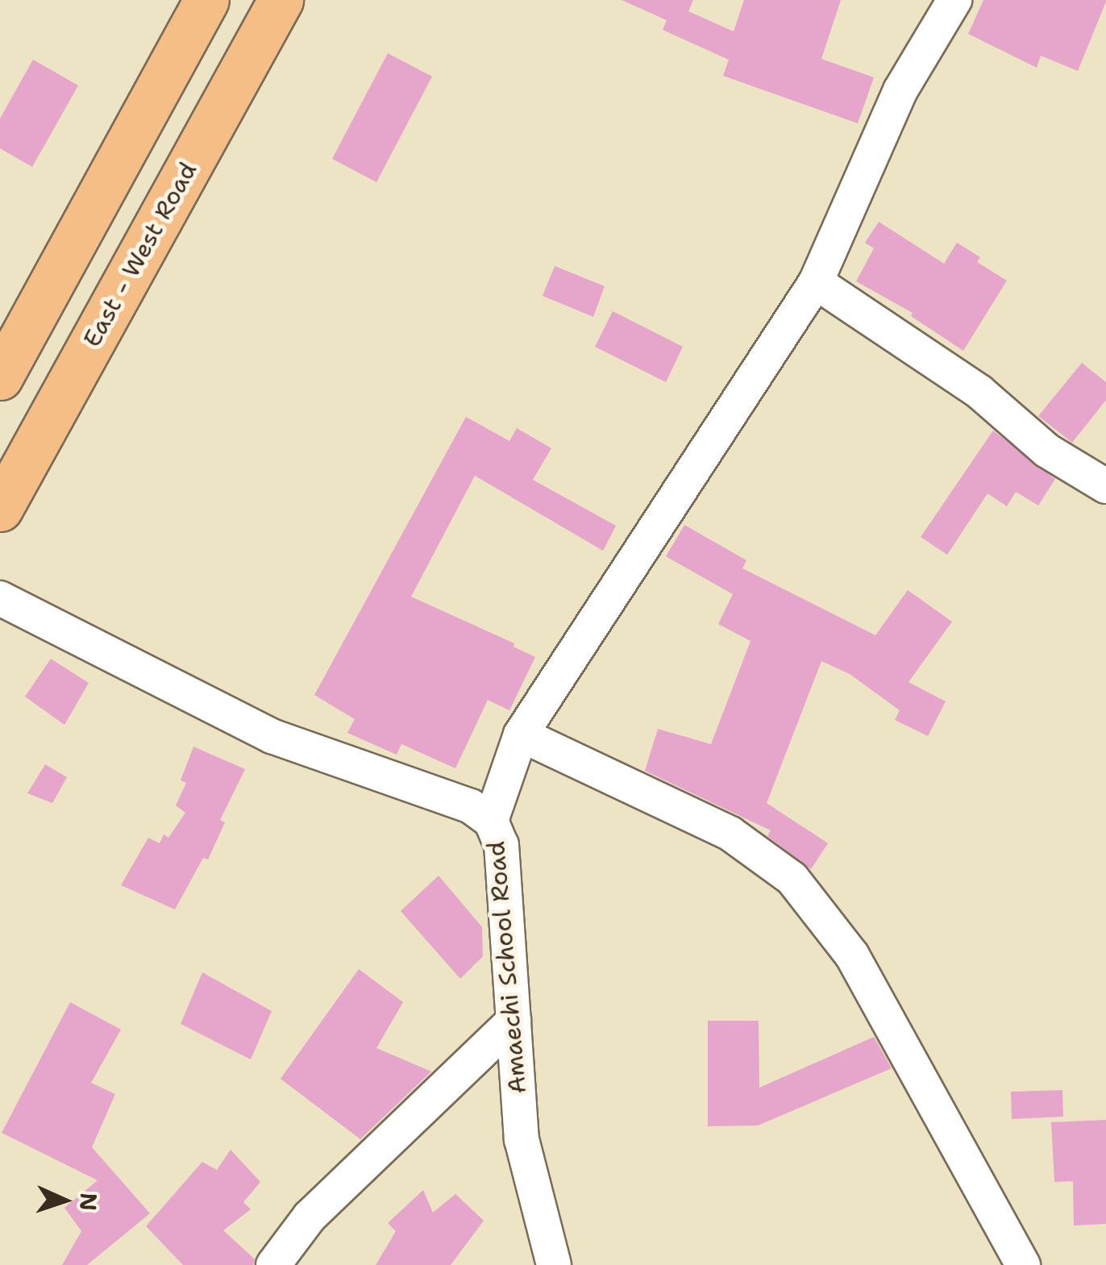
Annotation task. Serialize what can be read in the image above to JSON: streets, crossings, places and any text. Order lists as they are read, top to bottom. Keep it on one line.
{"streets":{"main road":["East - West Road"],"street":["Amaechi School Road"]},"north":"right"}
